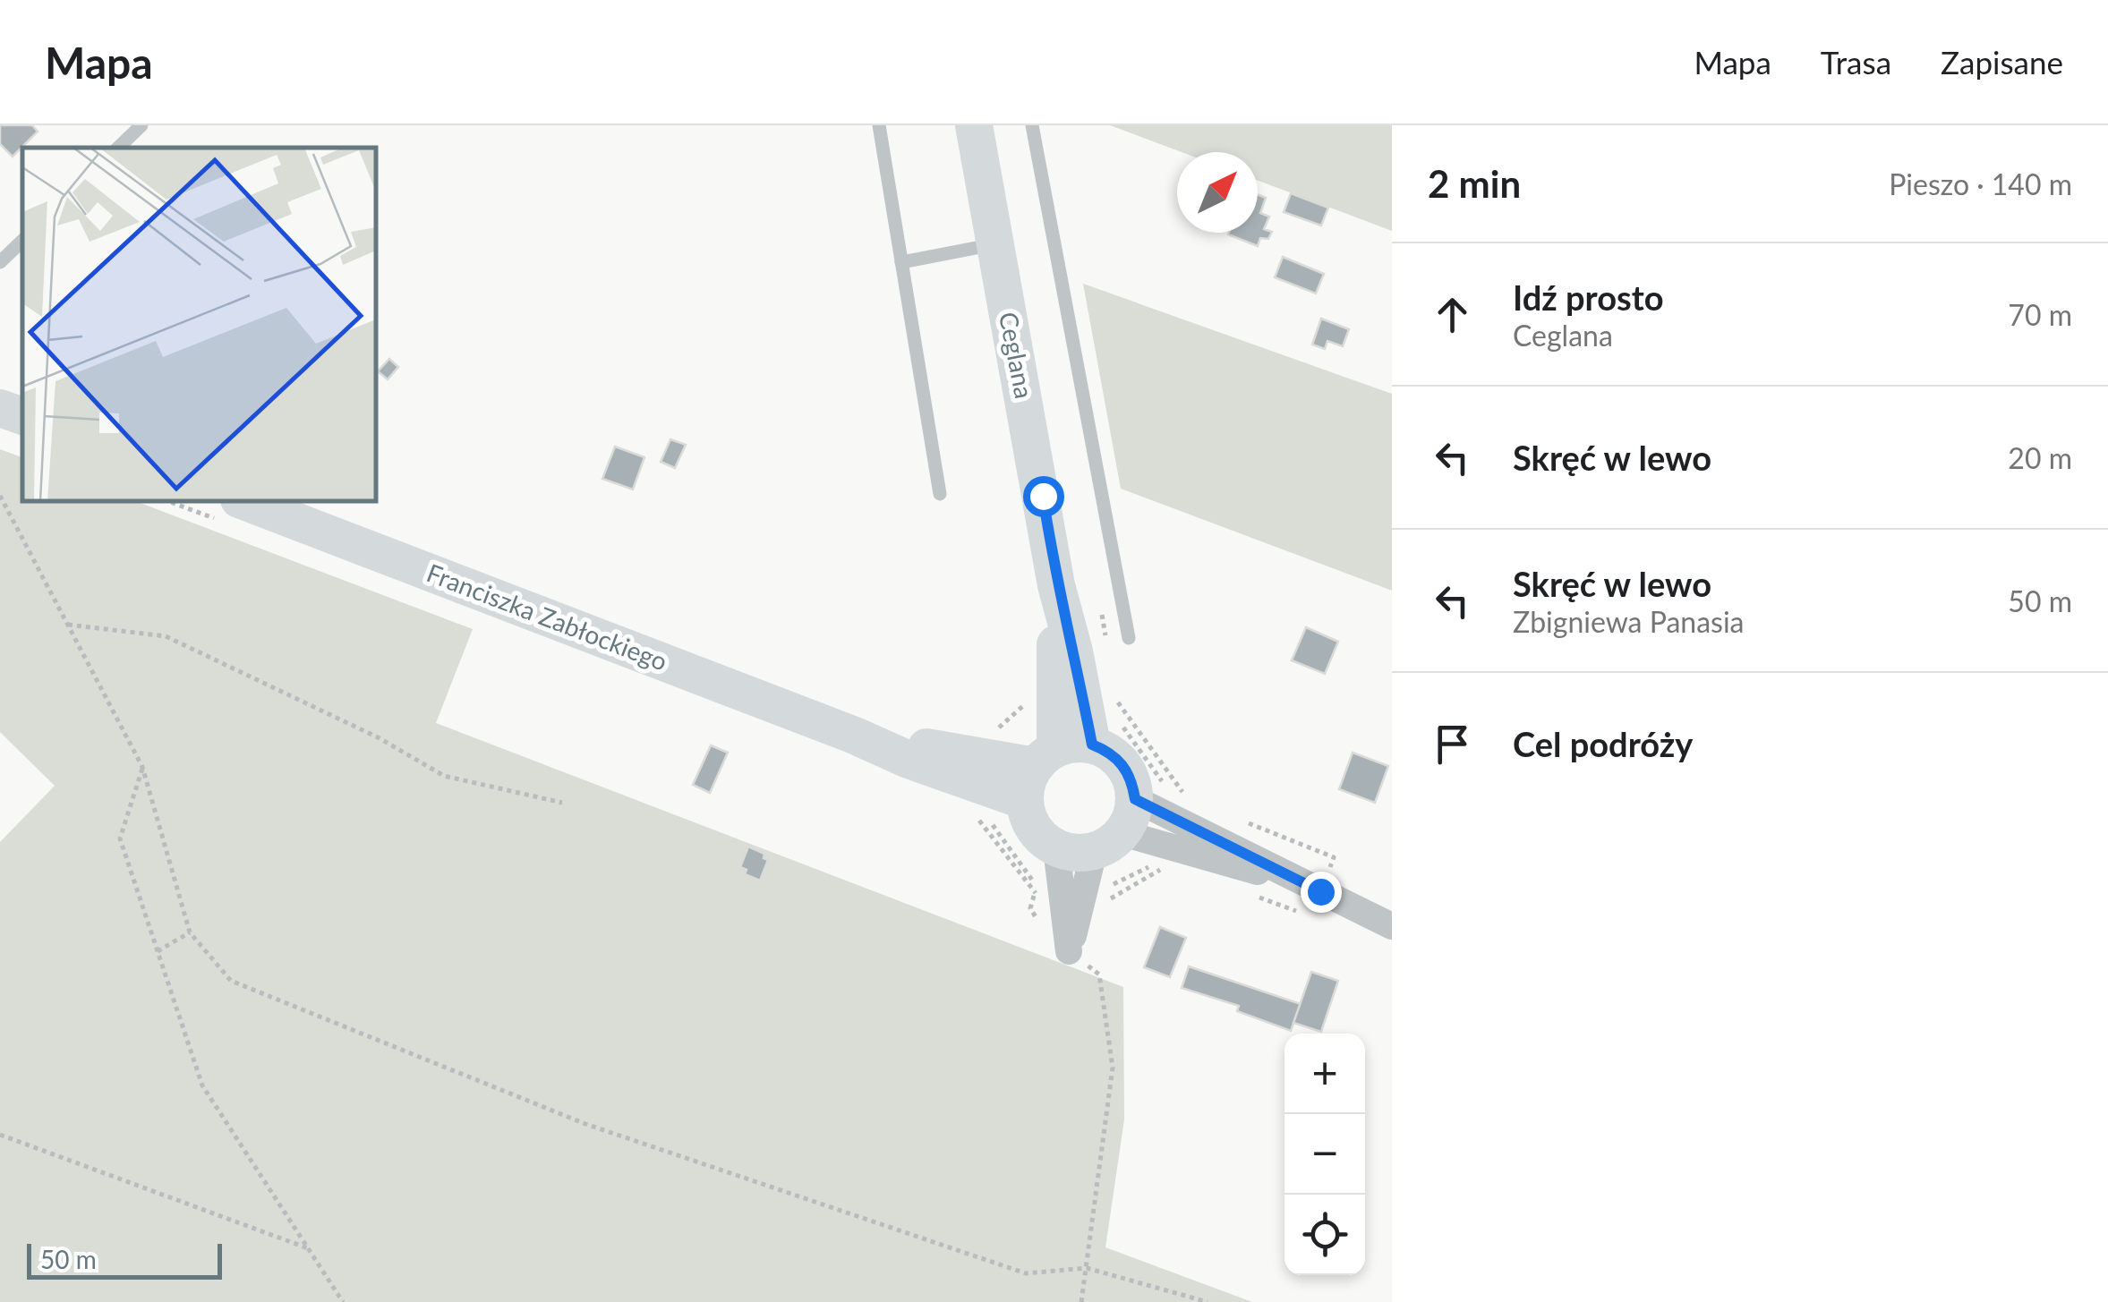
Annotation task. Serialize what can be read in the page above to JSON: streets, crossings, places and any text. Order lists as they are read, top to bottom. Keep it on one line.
{"streets":{"street":["Ceglana","Franciszka Zabłockiego"]},"crossings":[["Ceglana","Franciszka Zabłockiego"]],"scale_bar":"50 m","north":"top right","page":{"header":"Mapa","nav":["Mapa","Trasa","Zapisane"],"heading":["2 min","Pieszo · 140 m"],"list":[["Idź prosto","Ceglana","70 m"],["Skręć w lewo","20 m"],["Skręć w lewo","Zbigniewa Panasia","50 m"],"Cel podróży"],"map_buttons":["+","−"],"scale":"50 m"}}
